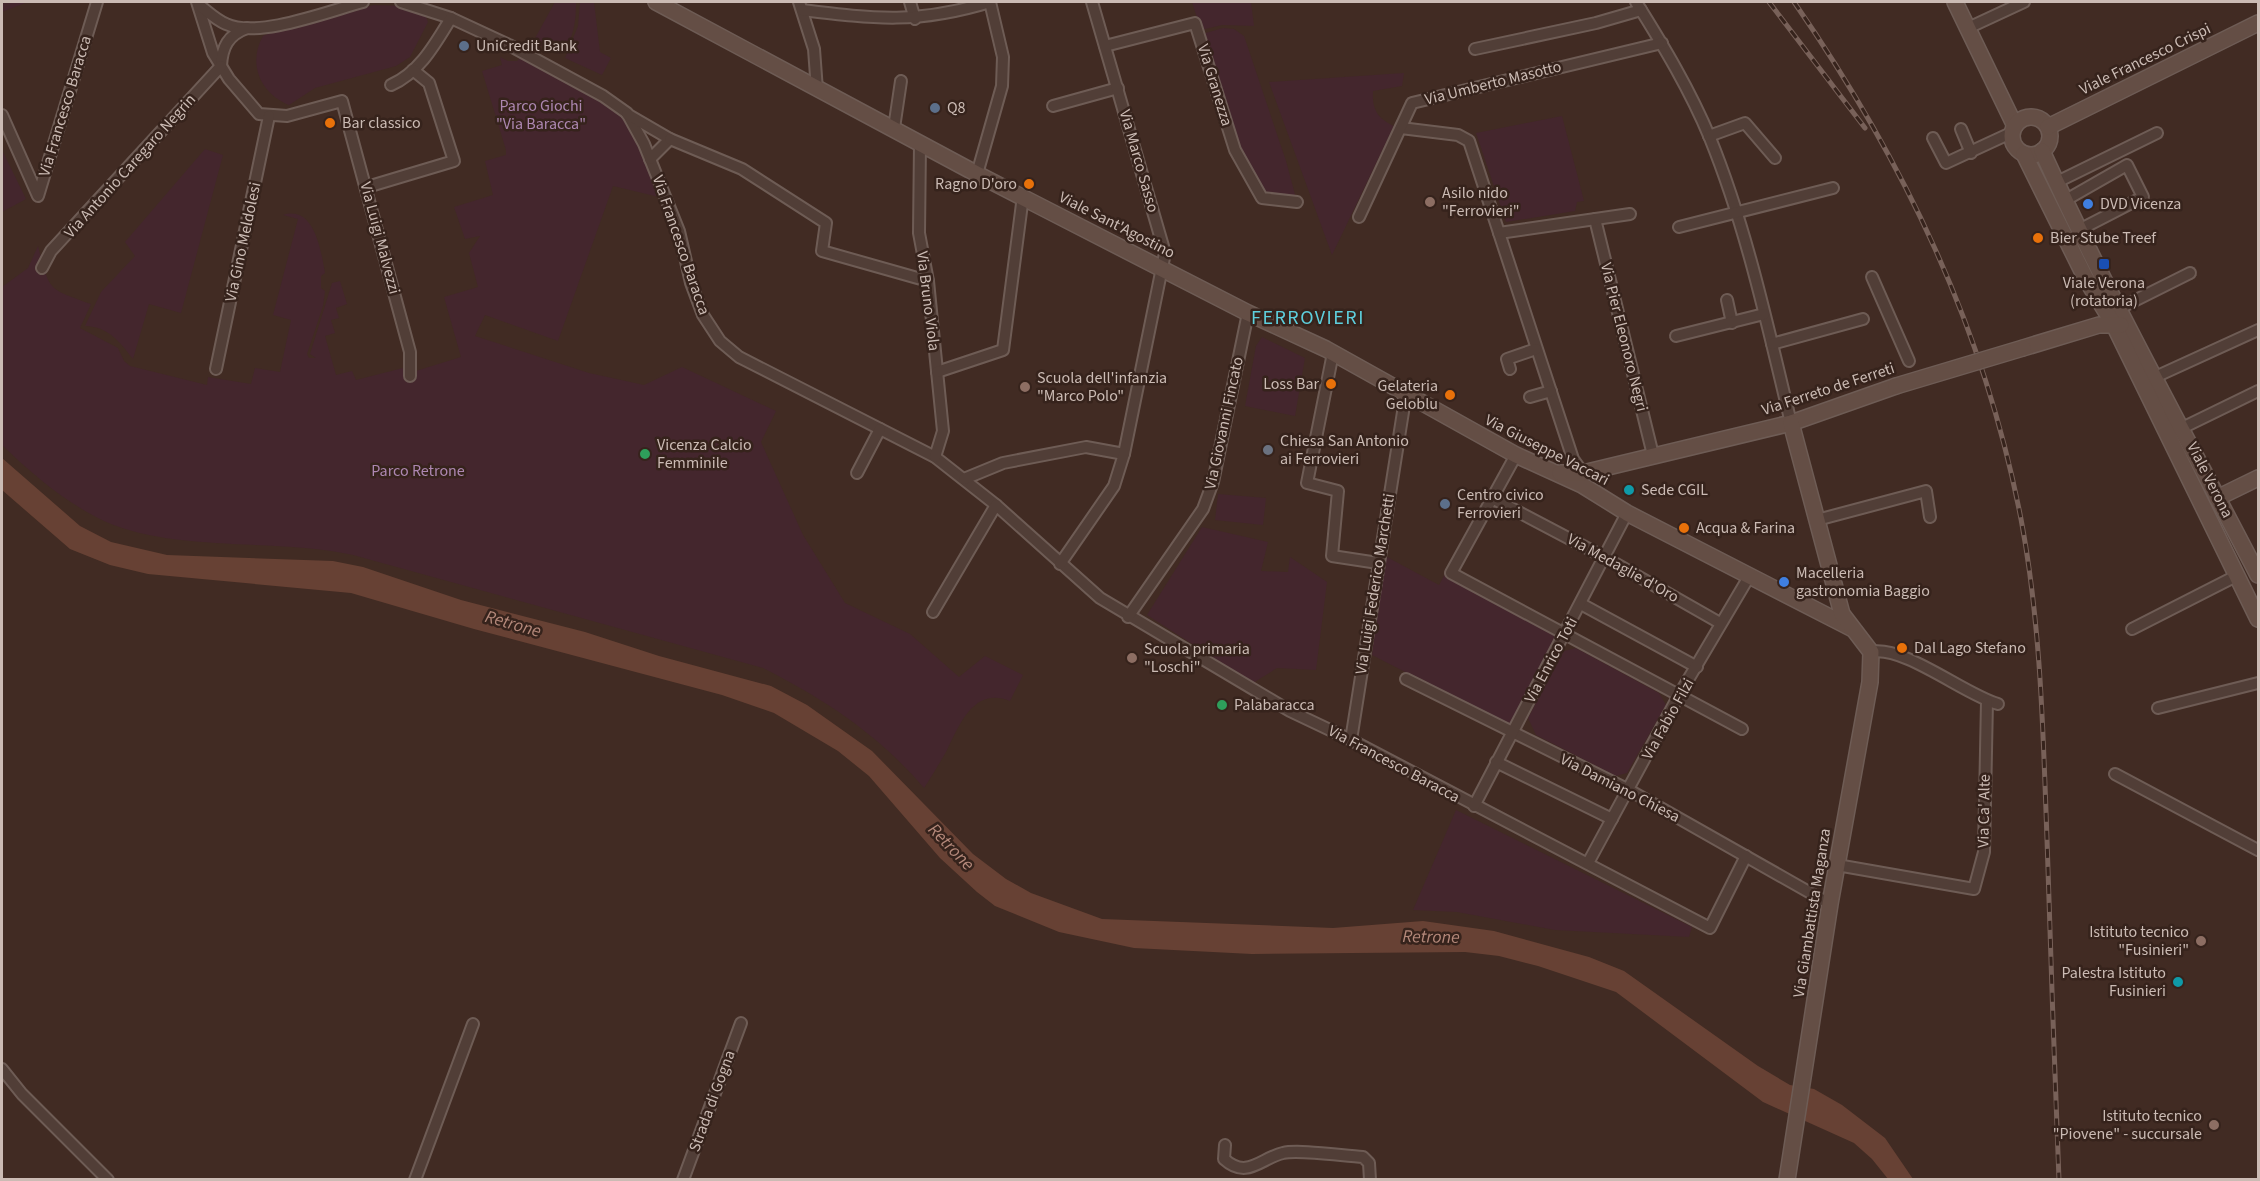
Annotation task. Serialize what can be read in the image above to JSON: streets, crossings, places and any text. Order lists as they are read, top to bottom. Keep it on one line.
{"streets":{"main road":["Viale Francesco Crispi","Viale Sant'Agostino","Via Ferreto de Ferreti","Via Giuseppe Vaccari","Viale Verona","Via Giambattista Maganza"],"street":["Via Umberto Masotto","Via Granezza","Via Francesco Baracca","Via Marco Sasso","Via Antonio Caregaro Negrin","Via Luigi Malvezzi","Via Gino Meldolesi","Via Bruno Viola","Via Pier Eleonoro Negri","Via Giovanni Fincato","Via Medaglie d'Oro","Via Luigi Federico Marchetti","Via Enrico Toti","Via Fabio Filzi","Via Damiano Chiesa","Via Ca' Alte","Strada di Gogna"]},"crossings":[["Via Granezza","Via Marco Sasso"],["Via Francesco Baracca","Via Marco Sasso"],["Via Francesco Baracca","Via Bruno Viola"],["Via Francesco Baracca","Via Giovanni Fincato"],["Via Francesco Baracca","Via Luigi Federico Marchetti"],["Via Francesco Baracca","Via Enrico Toti"],["Via Francesco Baracca","Via Fabio Filzi"],["Via Francesco Baracca","Via Damiano Chiesa"],["Via Marco Sasso","Viale Sant'Agostino"],["Viale Sant'Agostino","Via Bruno Viola"],["Viale Sant'Agostino","Via Giovanni Fincato"],["Viale Sant'Agostino","Via Giuseppe Vaccari"],["Via Luigi Malvezzi","Via Gino Meldolesi"],["Via Pier Eleonoro Negri","Via Ferreto de Ferreti"],["Via Ferreto de Ferreti","Via Giuseppe Vaccari"],["Via Ferreto de Ferreti","Viale Verona"],["Via Giuseppe Vaccari","Via Luigi Federico Marchetti"],["Via Giuseppe Vaccari","Via Enrico Toti"],["Via Giuseppe Vaccari","Via Fabio Filzi"],["Via Medaglie d'Oro","Via Enrico Toti"],["Via Medaglie d'Oro","Via Fabio Filzi"],["Via Enrico Toti","Via Damiano Chiesa"],["Via Fabio Filzi","Via Damiano Chiesa"],["Via Damiano Chiesa","Via Giambattista Maganza"],["Via Ca' Alte","Via Giambattista Maganza"]],"districts":["FERROVIERI"],"water":["Retrone"],"parks":["Parco Giochi \"Via Baracca\"","Parco Retrone"],"places":{"other":["UniCredit Bank","Q8","Bar classico","Ragno D'oro","Asilo nido \"Ferrovieri\"","DVD Vicenza","Bier Stube Treef","Loss Bar","Scuola dell'infanzia \"Marco Polo\"","Gelateria Geloblu","Chiesa San Antonio ai Ferrovieri","Vicenza Calcio Femminile","Sede CGIL","Centro civico Ferrovieri","Acqua & Farina","Macelleria gastronomia Baggio","Dal Lago Stefano","Scuola primaria \"Loschi\"","Palabaracca","Istituto tecnico \"Fusinieri\"","Palestra Istituto Fusinieri","Istituto tecnico \"Piovene\" - succursale"],"transit":["Viale Verona (rotatoria)"]}}
